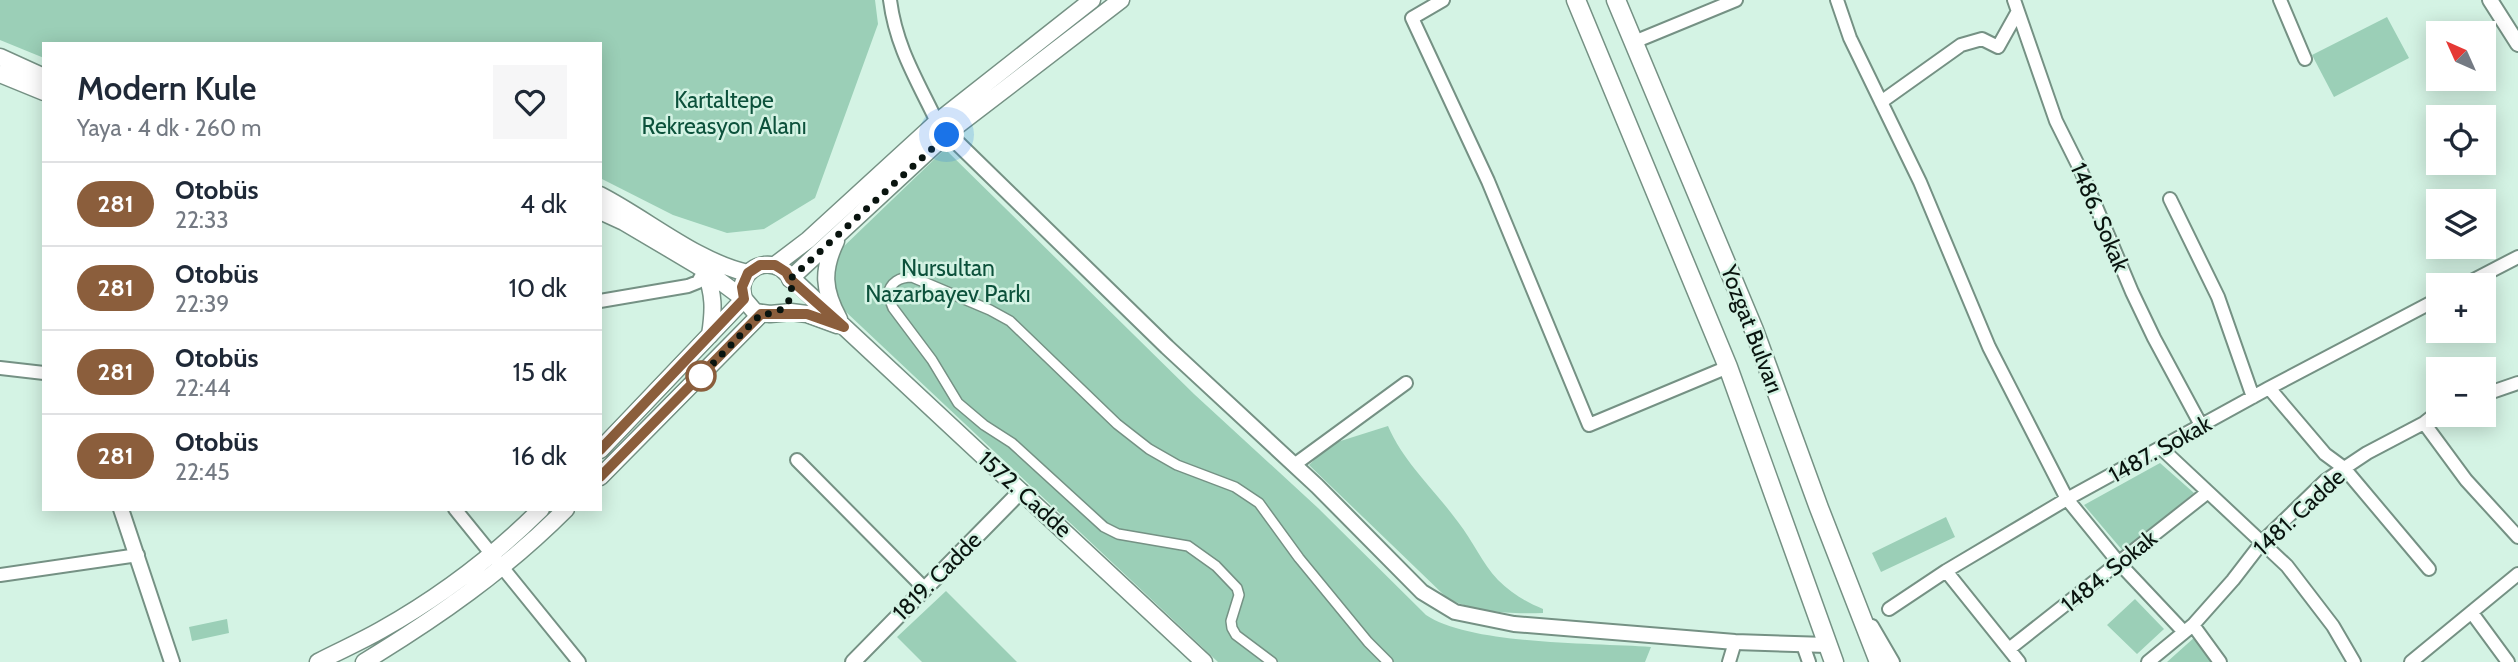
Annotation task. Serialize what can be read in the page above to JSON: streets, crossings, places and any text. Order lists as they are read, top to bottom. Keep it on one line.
{"streets":{"main road":["Yozgat Bulvarı","1572. Cadde"],"street":["1486. Sokak","1487. Sokak","1481. Cadde","1484. Sokak","1819. Cadde"]},"crossings":[["1486. Sokak","1487. Sokak"],["1572. Cadde","1819. Cadde"]],"parks":["Kartaltepe Rekreasyon Alanı","Nursultan Nazarbayev Parkı"],"lines":["bus line 281"],"north":"top left","page":{"map_buttons":["+","−"],"heading":["Modern Kule","Yaya · 4 dk · 260 m"],"list":[{"mark":"281","name":"Otobüs","note":"22:33","value":"4 dk"},{"mark":"281","name":"Otobüs","note":"22:39","value":"10 dk"},{"mark":"281","name":"Otobüs","note":"22:44","value":"15 dk"},{"mark":"281","name":"Otobüs","note":"22:45","value":"16 dk"}]}}
